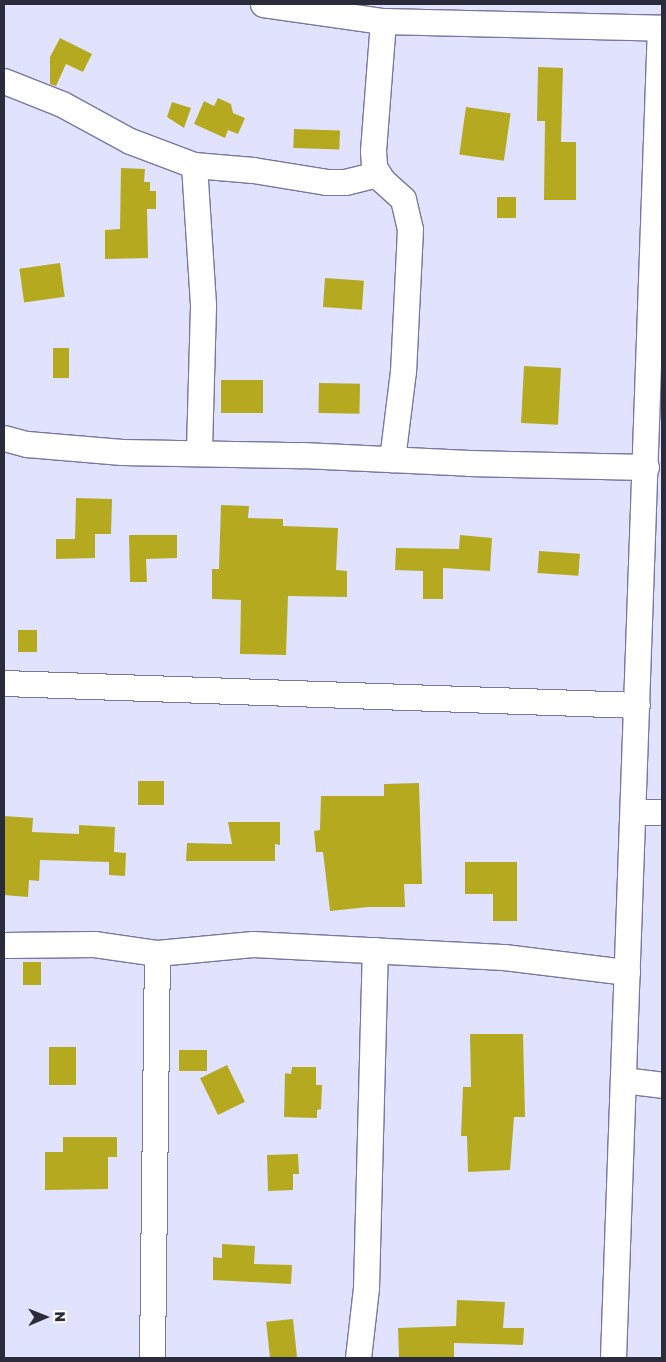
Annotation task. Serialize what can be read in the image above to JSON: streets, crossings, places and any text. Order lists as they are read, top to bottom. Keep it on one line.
{"north":"right"}
